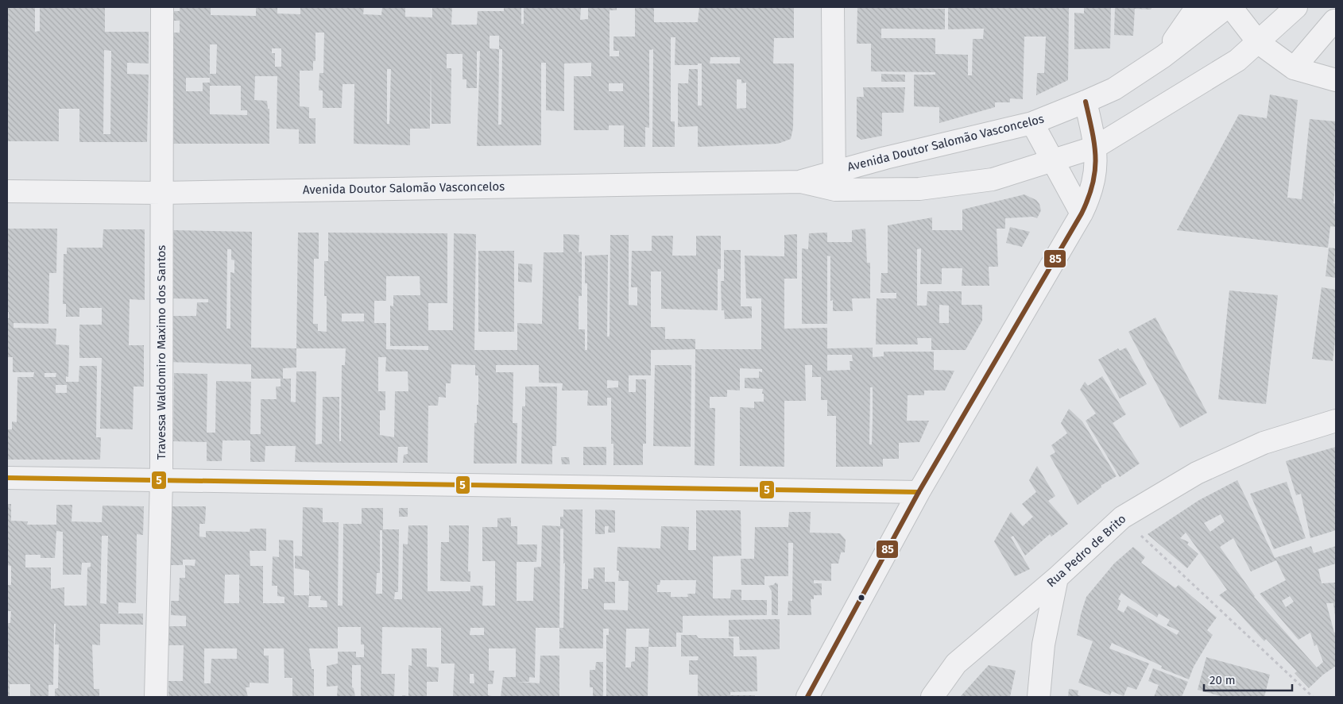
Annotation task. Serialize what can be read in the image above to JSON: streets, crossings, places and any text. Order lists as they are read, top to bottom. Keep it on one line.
{"streets":{"street":["Avenida Doutor Salomão Vasconcelos","Travessa Waldomiro Maximo dos Santos","Rua Pedro de Brito"]},"crossings":[["Avenida Doutor Salomão Vasconcelos","Travessa Waldomiro Maximo dos Santos"]],"lines":["transit line 85","transit line 5"],"scale_bar":"20 m"}
